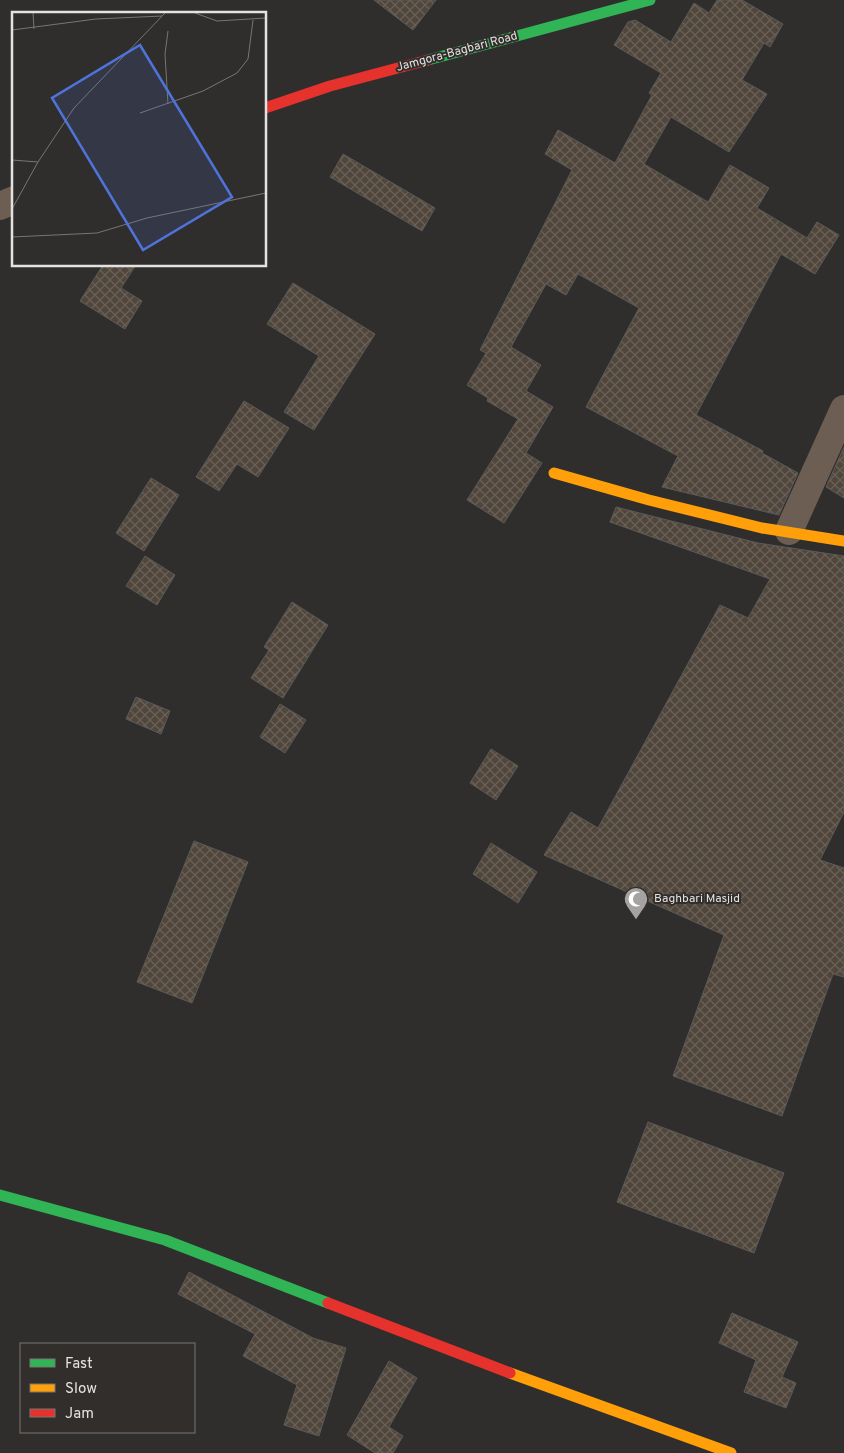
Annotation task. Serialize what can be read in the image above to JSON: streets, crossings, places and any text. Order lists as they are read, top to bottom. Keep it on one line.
{"streets":{"street":["Jamgora-Bagbari Road"]},"places":{"mosque":["Baghbari Masjid"]},"legend":["Fast","Slow","Jam"]}
